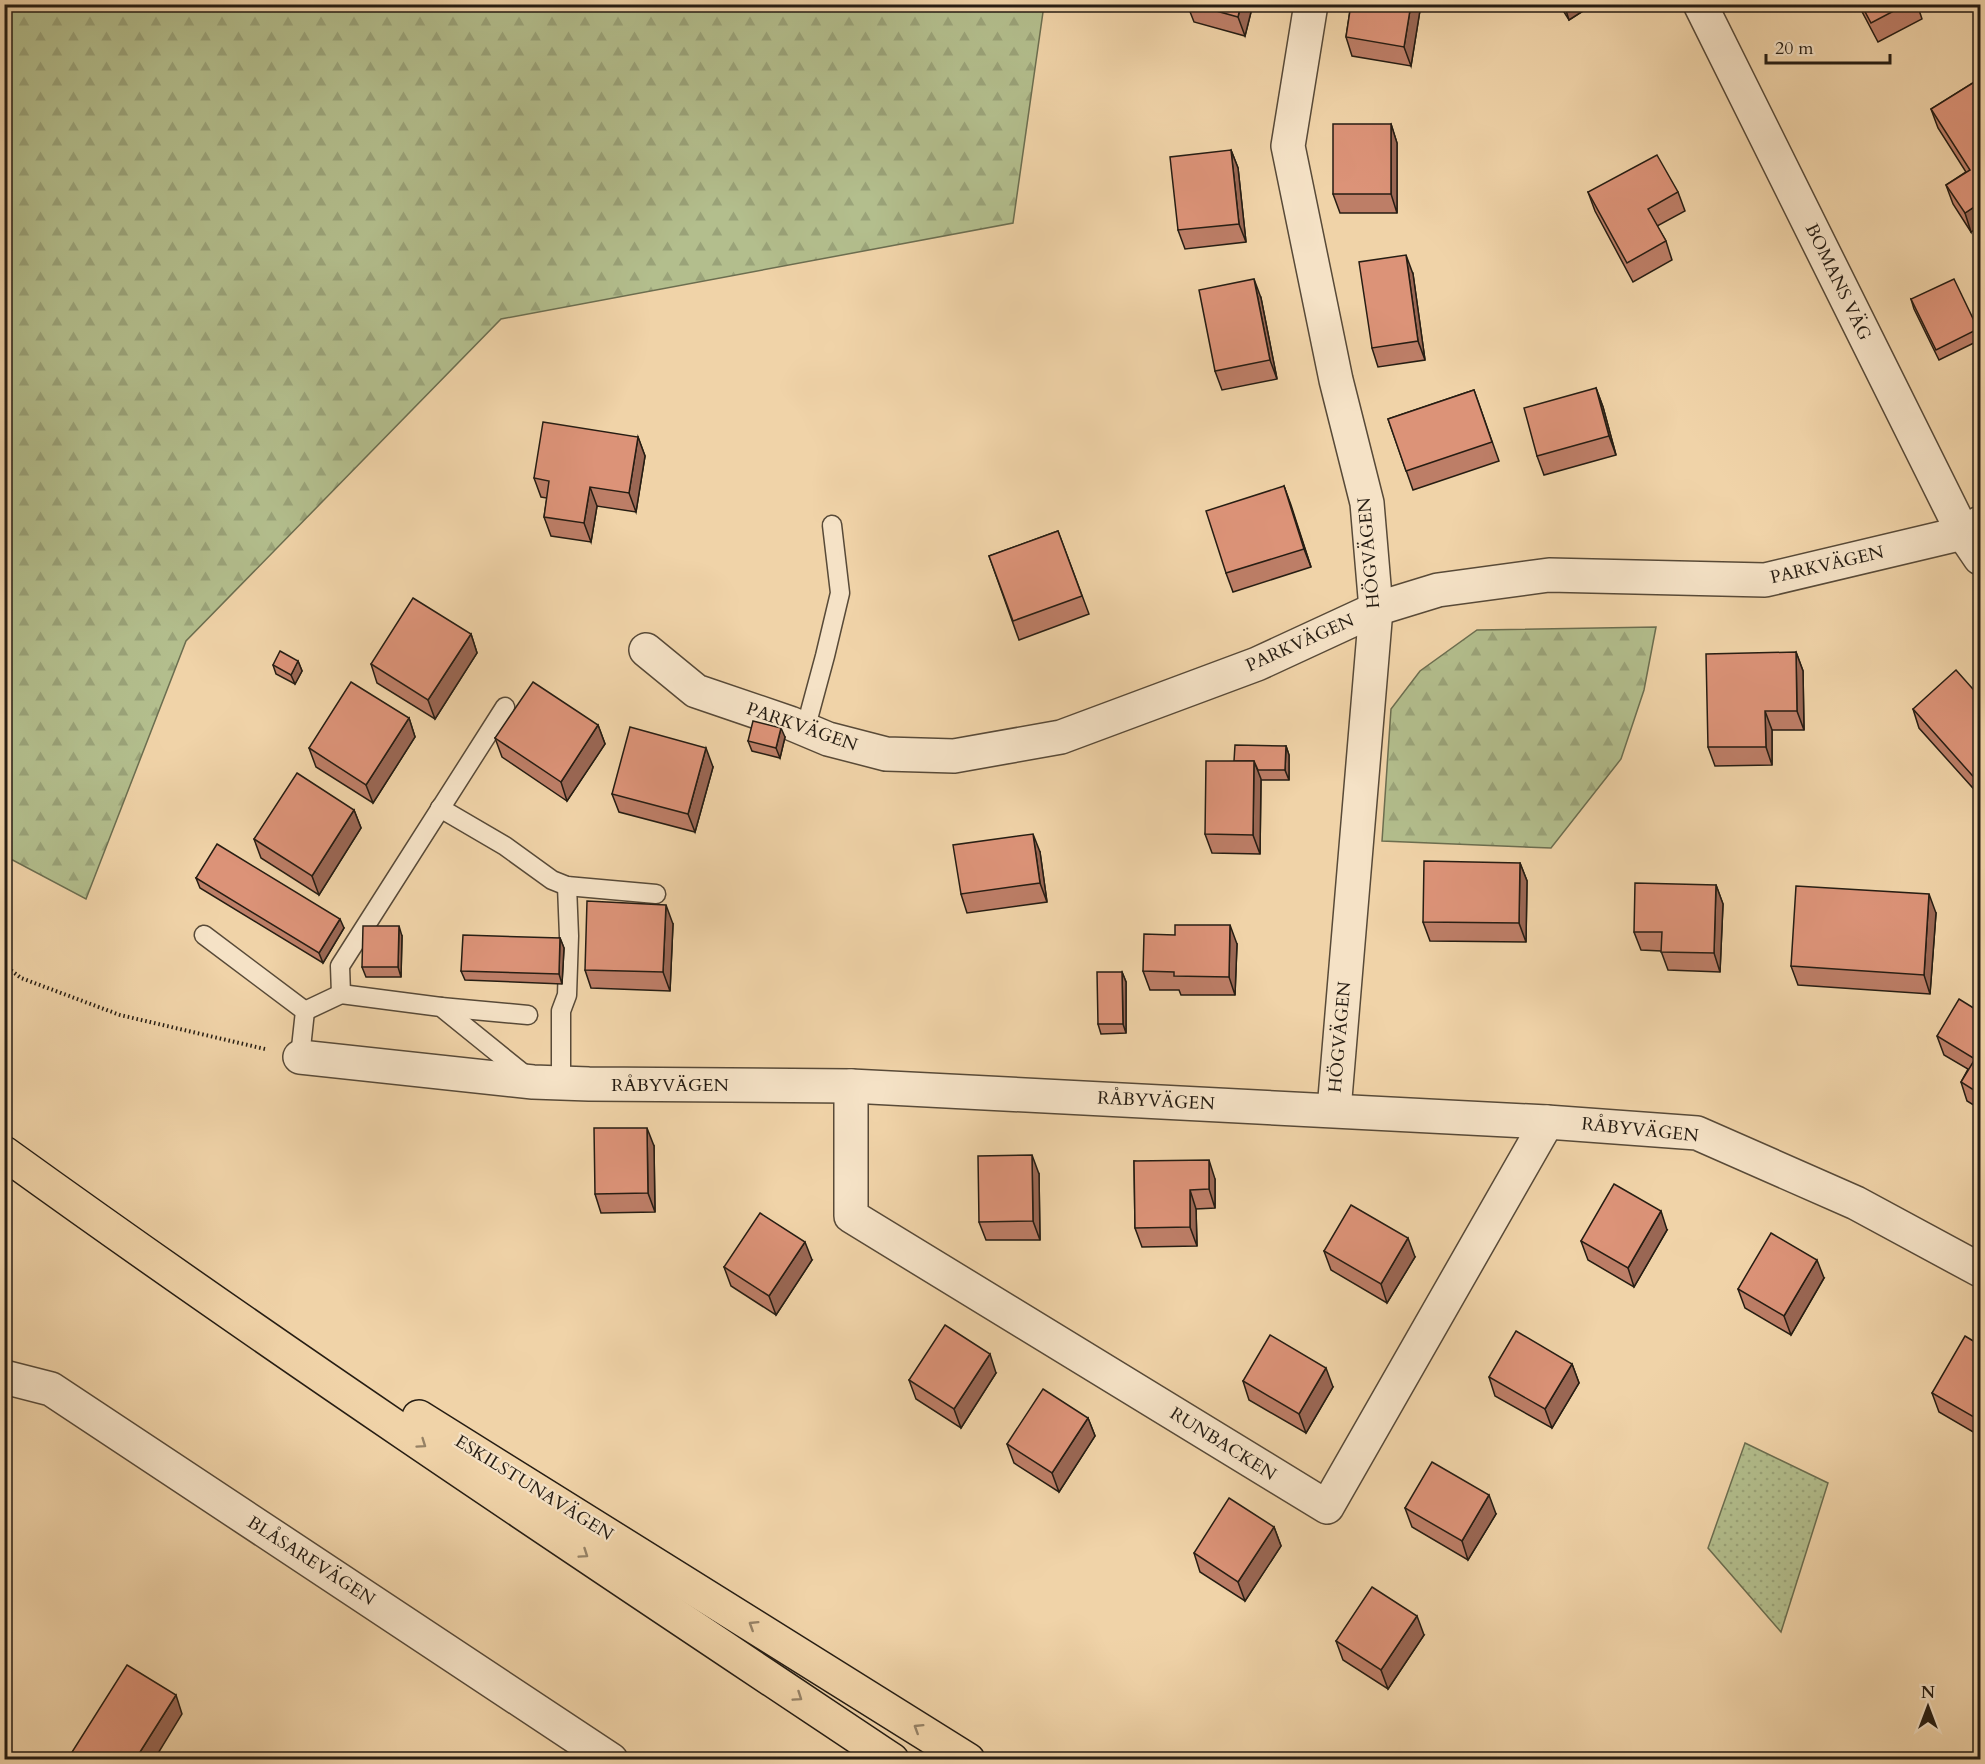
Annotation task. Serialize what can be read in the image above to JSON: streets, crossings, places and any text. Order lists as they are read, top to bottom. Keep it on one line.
{"streets":{"main road":["ESKILSTUNAVÄGEN"],"street":["BOMANS VÄG","HÖGVÄGEN","PARKVÄGEN","RÅBYVÄGEN","RUNBACKEN","BLÅSAREVÄGEN"]},"crossings":[["BOMANS VÄG","PARKVÄGEN"],["HÖGVÄGEN","PARKVÄGEN"],["HÖGVÄGEN","RÅBYVÄGEN"],["RÅBYVÄGEN","RUNBACKEN"]],"scale_bar":"20 m","north":"top"}
